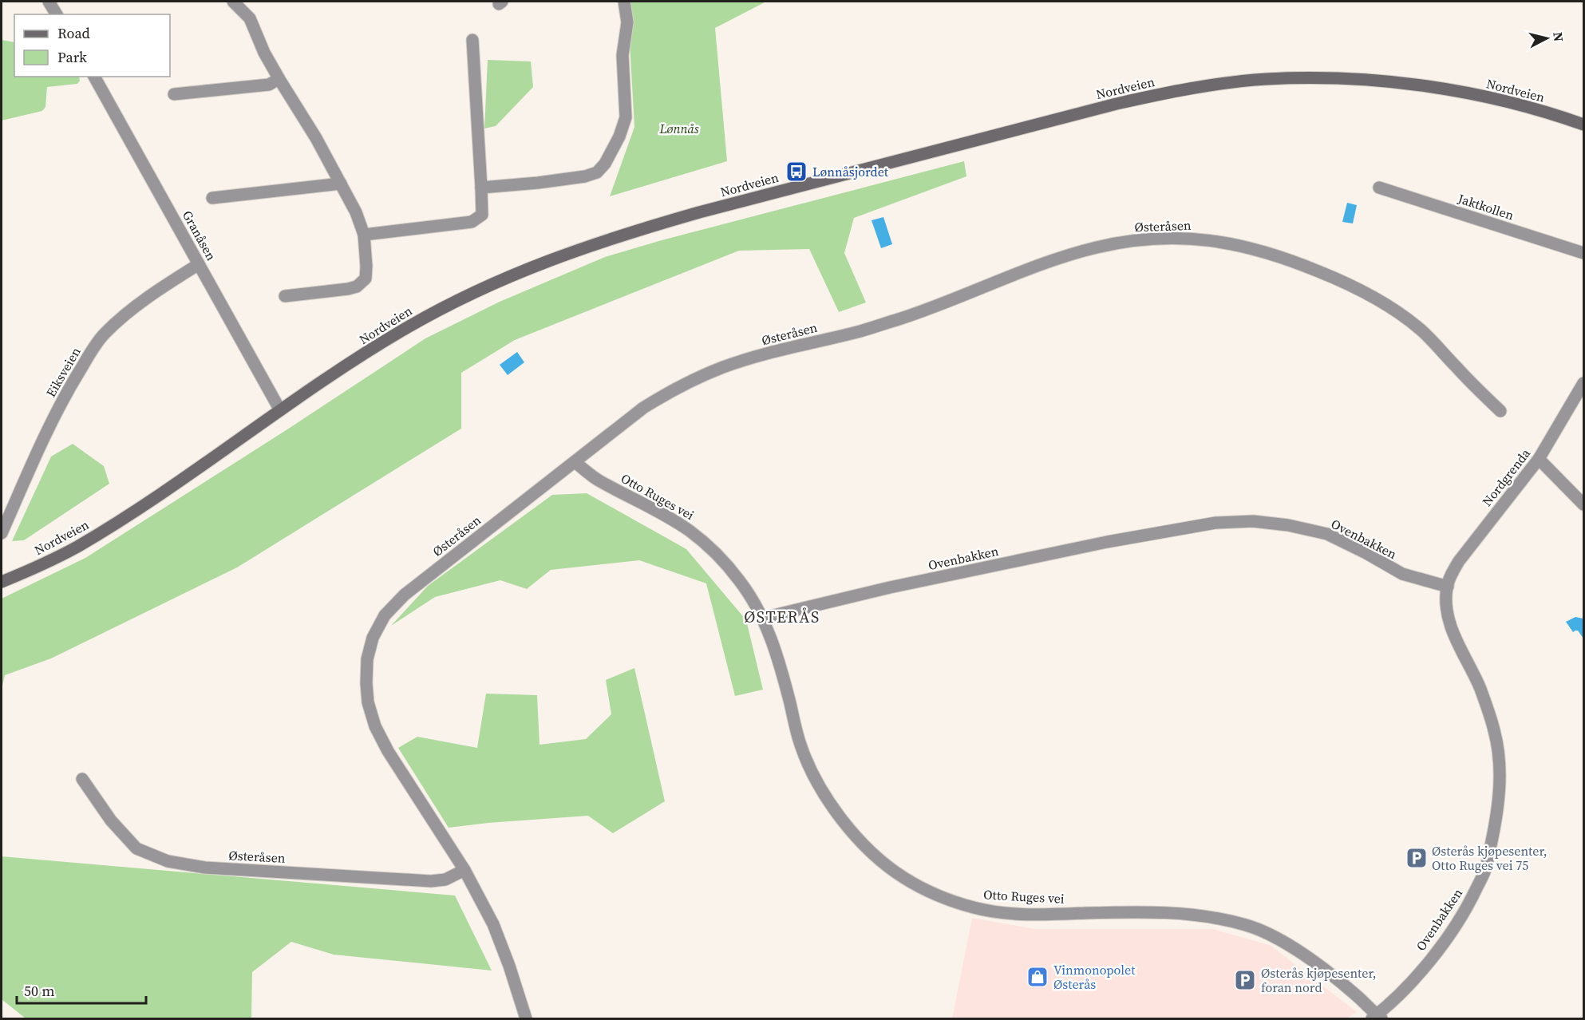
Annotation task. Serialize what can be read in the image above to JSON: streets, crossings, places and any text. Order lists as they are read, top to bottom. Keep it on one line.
{"streets":{"main road":["Nordveien"],"street":["Jaktkollen","Østeråsen","Granåsen","Eiksveien","Nordgrenda","Otto Ruges vei","Ovenbakken"]},"crossings":[["Nordveien","Granåsen"],["Østeråsen","Otto Ruges vei"],["Granåsen","Eiksveien"],["Nordgrenda","Ovenbakken"],["Otto Ruges vei","Ovenbakken"]],"districts":["ØSTERÅS"],"parks":["Lønnås"],"places":{"bus stop":["Lønnåsjordet"],"parking":["Østerås kjøpesenter, Otto Ruges vei 75","Østerås kjøpesenter, foran nord"],"shop":["Vinmonopolet Østerås"]},"legend":["Road","Park"],"scale_bar":"50 m","north":"right"}
